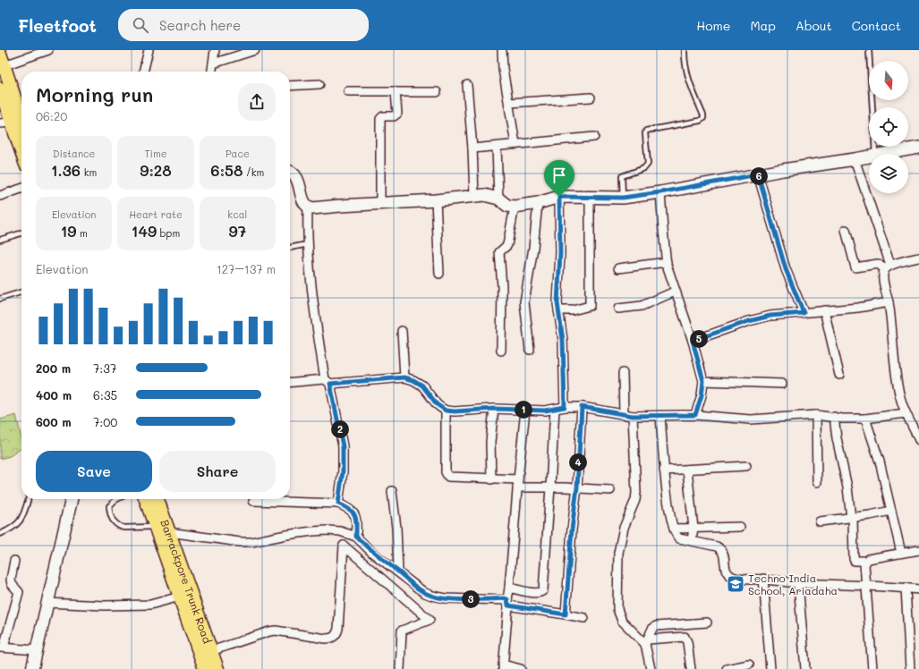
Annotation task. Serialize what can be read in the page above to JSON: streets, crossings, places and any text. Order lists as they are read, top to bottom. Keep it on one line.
{"streets":{"main road":["Barrackpore Trunk Road"]},"places":{"school or university":["Techno India School, Ariadaha"]},"north":"bottom","page":{"header":"Fleetfoot","search":"Search here","nav":["Home","Map","About","Contact"],"heading":["Morning run","06:20"],"stats":[["Distance","1.36 km"],["Time","9:28"],["Pace","6:58 /km"],["Elevation","19 m"],["Heart rate","149 bpm"],["kcal","97"]],"pins":["6","5","1","2","4","3"],"chart":["Elevation","127–137 m"],"list":[{"name":"200 m","note":"7:37"},{"name":"400 m","note":"6:35"},{"name":"600 m","note":"7:00"}],"buttons":["Save","Share"]}}
